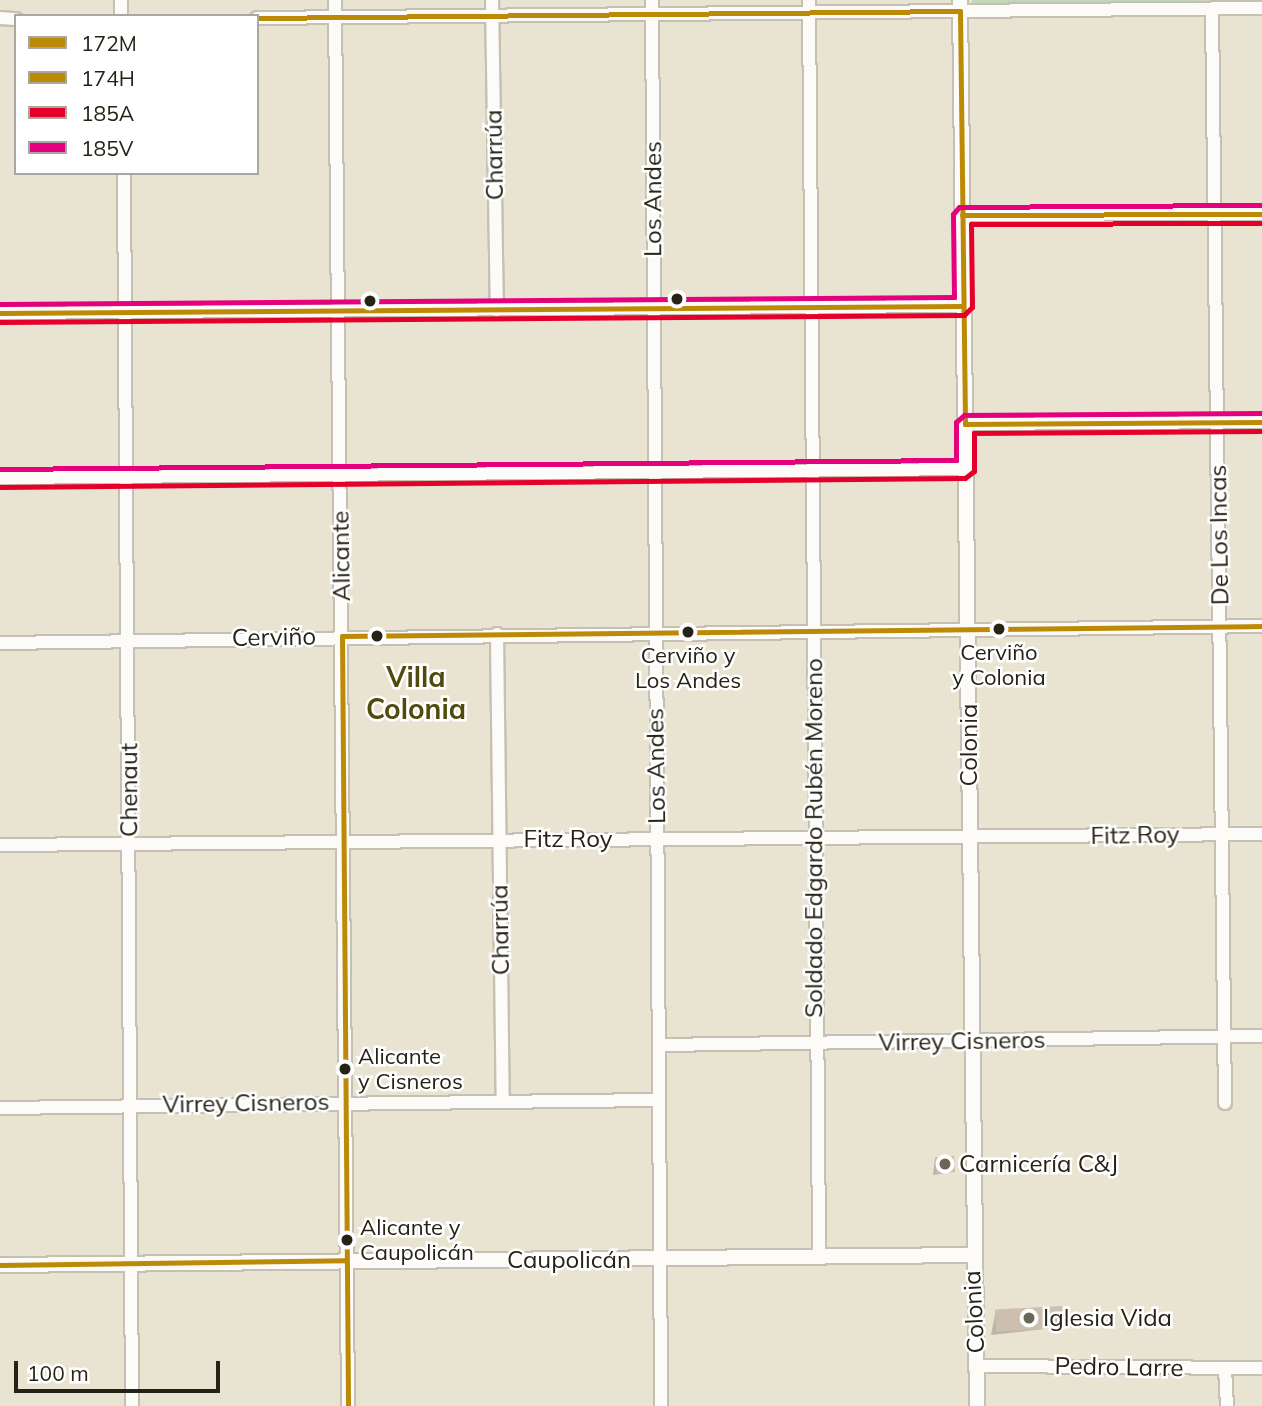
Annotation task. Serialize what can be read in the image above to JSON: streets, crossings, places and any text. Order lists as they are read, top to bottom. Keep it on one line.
{"streets":{"street":["Charrúa","Los Andes","De Los Incas","Alicante","Cerviño","Colonia","Chenaut","Fitz Roy","Soldado Edgardo Rubén Moreno","Virrey Cisneros","Caupolicán","Pedro Larre"]},"crossings":[["Charrúa","Cerviño"],["Charrúa","Fitz Roy"],["Charrúa","Virrey Cisneros"],["Los Andes","Cerviño"],["Los Andes","Fitz Roy"],["Los Andes","Virrey Cisneros"],["Los Andes","Caupolicán"],["De Los Incas","Cerviño"],["De Los Incas","Fitz Roy"],["De Los Incas","Virrey Cisneros"],["Alicante","Cerviño"],["Alicante","Fitz Roy"],["Alicante","Virrey Cisneros"],["Alicante","Caupolicán"],["Cerviño","Colonia"],["Cerviño","Chenaut"],["Cerviño","Soldado Edgardo Rubén Moreno"],["Colonia","Fitz Roy"],["Colonia","Virrey Cisneros"],["Colonia","Caupolicán"],["Colonia","Pedro Larre"],["Chenaut","Fitz Roy"],["Chenaut","Virrey Cisneros"],["Chenaut","Caupolicán"],["Fitz Roy","Soldado Edgardo Rubén Moreno"],["Soldado Edgardo Rubén Moreno","Virrey Cisneros"],["Soldado Edgardo Rubén Moreno","Caupolicán"]],"districts":["Villa Colonia"],"places":["Cerviño y Colonia","Cerviño y Los Andes","Alicante y Cisneros","Carnicería C&J","Alicante y Caupolicán","Iglesia Vida"],"lines":["transit line 174H","transit line 185V","transit line 185A","transit line 172M"],"legend":["172M","174H","185A","185V"],"scale_bar":"100 m"}
